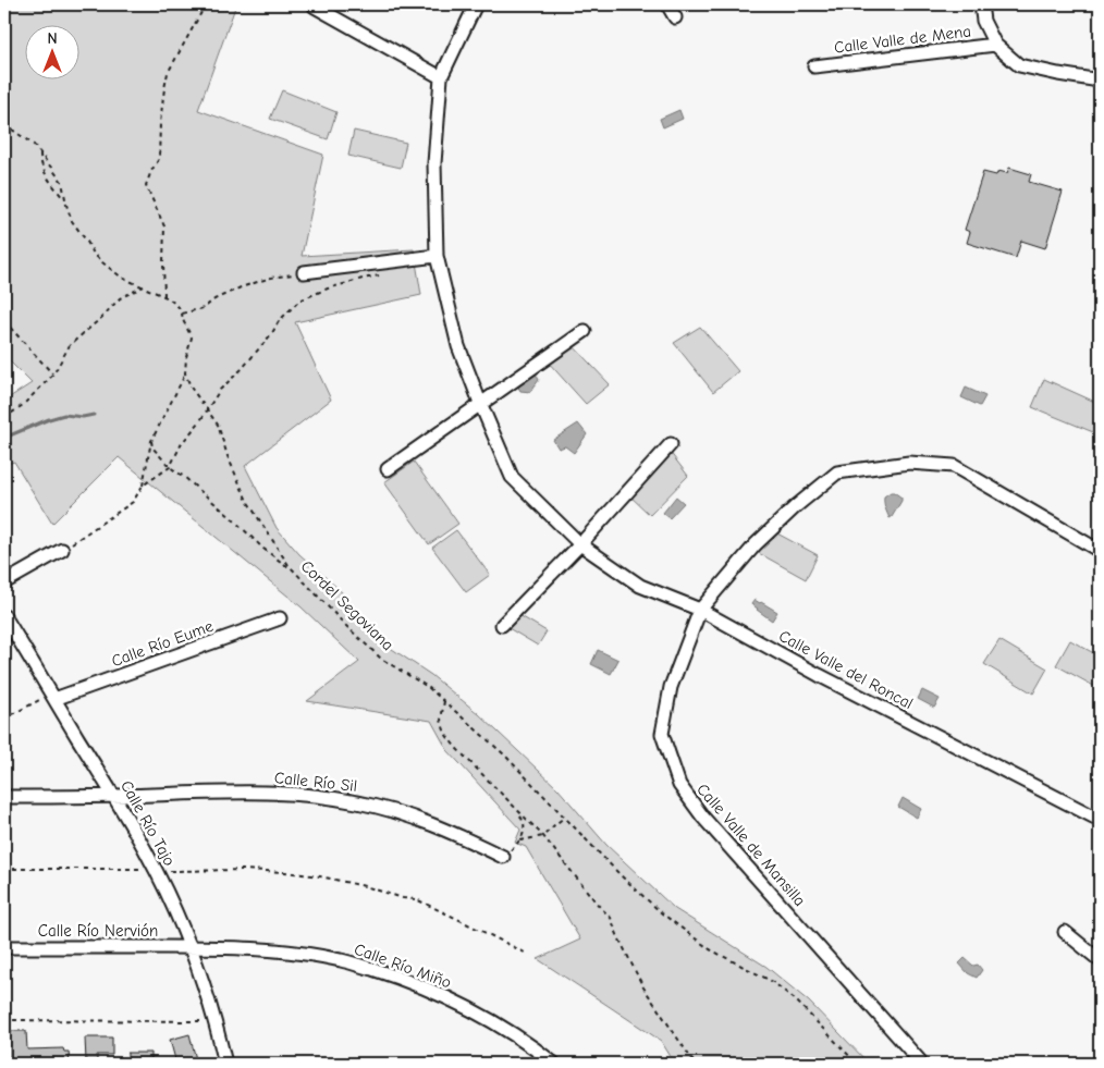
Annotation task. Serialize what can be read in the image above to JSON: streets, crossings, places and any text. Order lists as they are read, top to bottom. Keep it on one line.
{"streets":{"street":["Calle Valle de Mena","Calle Río Eume","Calle Valle del Roncal","Calle Río Sil","Calle Río Tajo","Calle Valle de Mansilla","Calle Río Nervión","Calle Río Miño"],"path":["Cordel Segoviana"]},"crossings":[["Calle Río Eume","Calle Río Tajo"],["Calle Valle del Roncal","Calle Valle de Mansilla"],["Calle Río Sil","Calle Río Tajo"],["Calle Río Tajo","Calle Río Nervión"],["Calle Río Tajo","Calle Río Miño"],["Calle Río Nervión","Calle Río Miño"]],"north":"top"}
